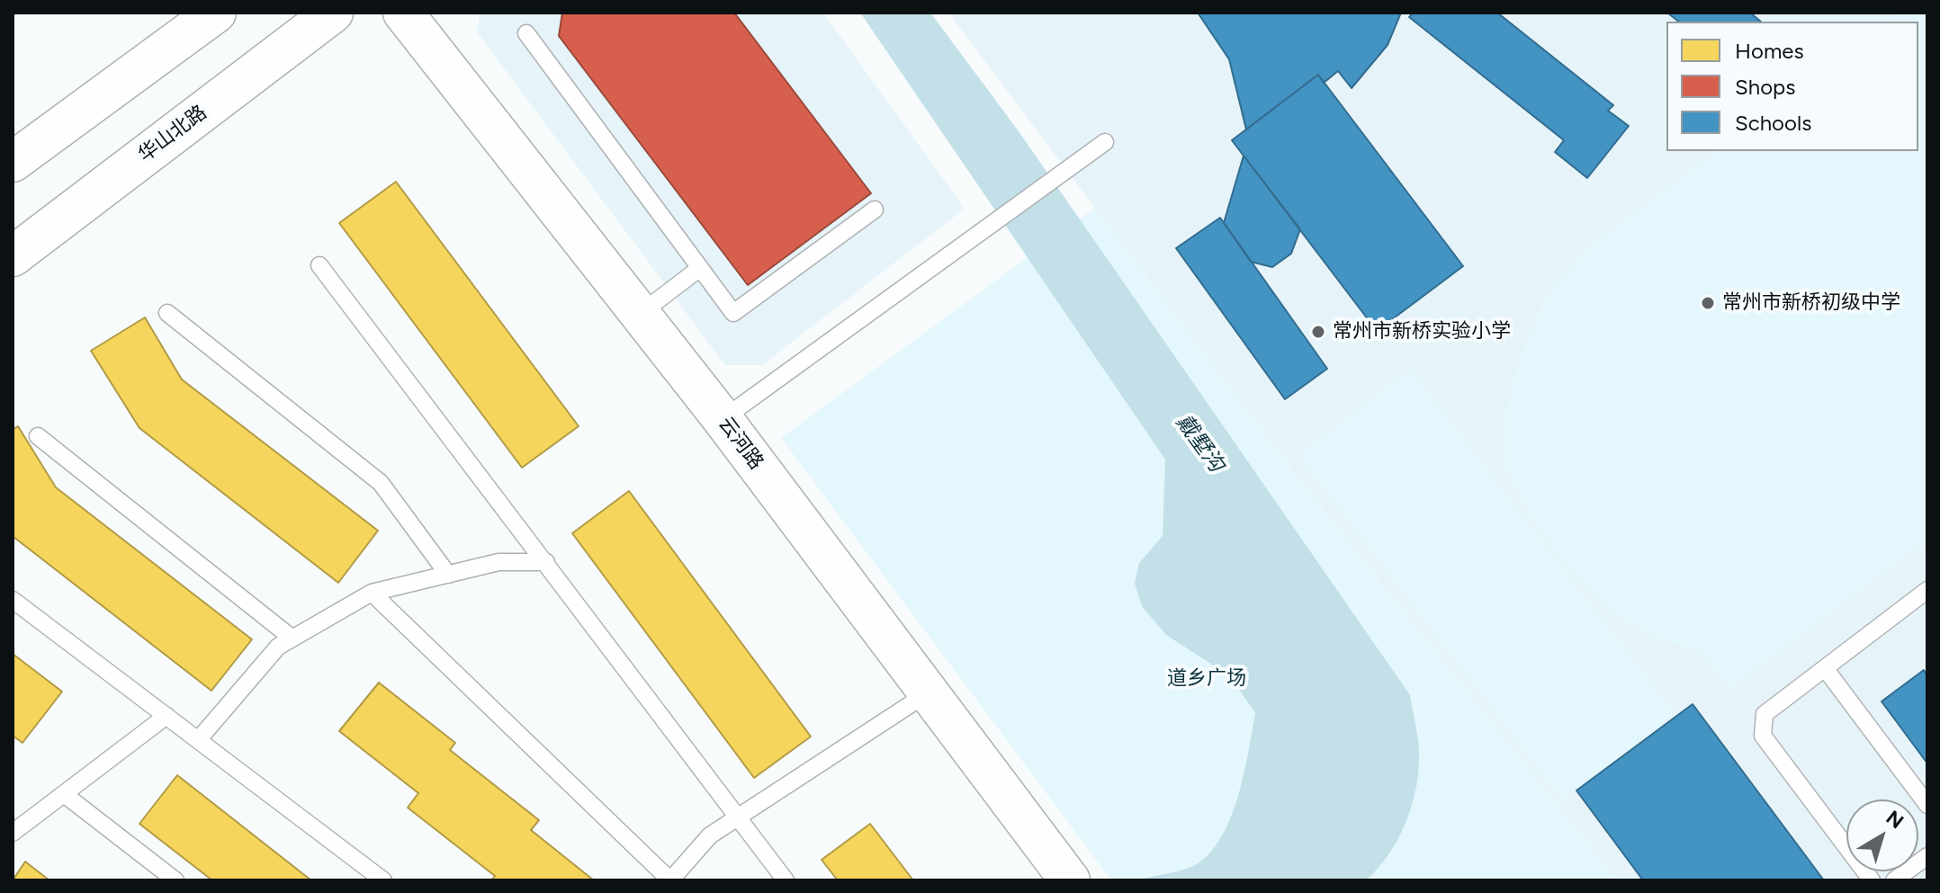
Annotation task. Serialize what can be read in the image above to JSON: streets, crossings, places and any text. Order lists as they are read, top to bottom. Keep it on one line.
{"streets":{"street":["华山北路","云河路"]},"water":["戴墅沟"],"parks":["道乡广场"],"places":["常州市新桥初级中学","常州市新桥实验小学"],"legend":["Homes","Shops","Schools"],"north":"top right"}
